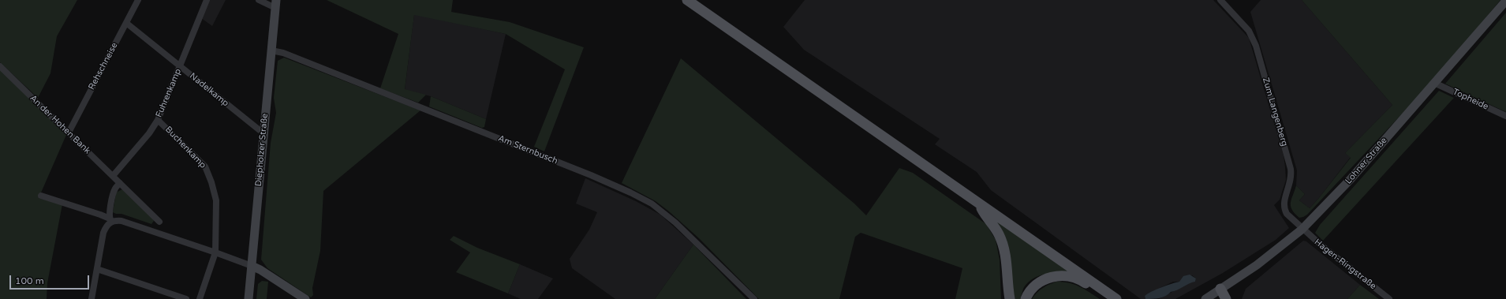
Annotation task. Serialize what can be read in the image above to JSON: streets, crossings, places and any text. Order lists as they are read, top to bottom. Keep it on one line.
{"streets":{"main road":["Diepholzer Straße","Lohner Straße"],"street":["Rehschneise","Nadelkamp","Fuhrenkamp","Topheide","Zum Langenberg","An der Hohen Bank","Buchenkamp","Am Sternbusch","Hagen-Ringstraße"]},"crossings":[["Rehschneise","Nadelkamp"],["Rehschneise","An der Hohen Bank"],["Nadelkamp","Fuhrenkamp"],["Nadelkamp","Diepholzer Straße"],["Fuhrenkamp","An der Hohen Bank"],["Fuhrenkamp","Buchenkamp"],["Topheide","Lohner Straße"],["Zum Langenberg","Lohner Straße"],["Zum Langenberg","Hagen-Ringstraße"],["Diepholzer Straße","Am Sternbusch"],["Lohner Straße","Hagen-Ringstraße"]],"scale_bar":"100 m"}
